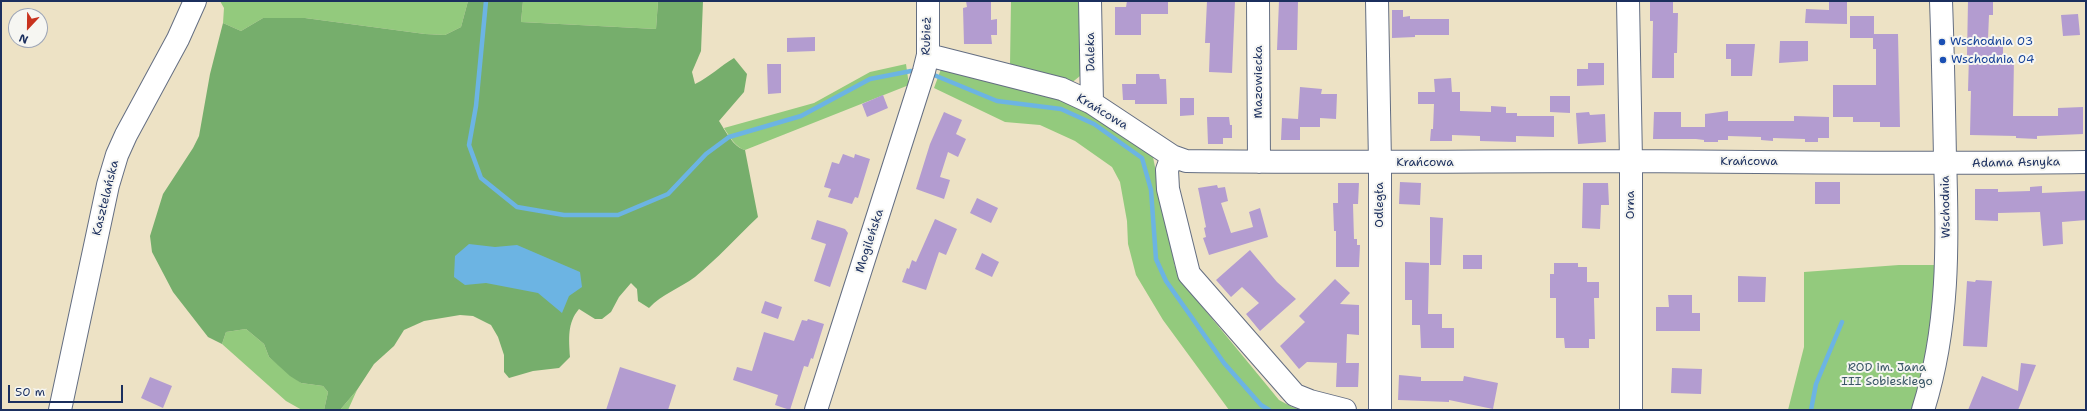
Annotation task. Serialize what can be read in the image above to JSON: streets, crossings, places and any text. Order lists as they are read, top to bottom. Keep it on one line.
{"streets":{"street":["Rubież","Daleka","Mazowiecka","Krańcowa","Adama Asnyka","Kasztelańska","Odległa","Orna","Wschodnia","Mogileńska"]},"crossings":[["Rubież","Krańcowa"],["Rubież","Mogileńska"],["Daleka","Krańcowa"],["Mazowiecka","Krańcowa"],["Krańcowa","Adama Asnyka"],["Krańcowa","Odległa"],["Krańcowa","Orna"],["Krańcowa","Wschodnia"],["Krańcowa","Mogileńska"],["Adama Asnyka","Wschodnia"]],"parks":["ROD im. Jana III Sobieskiego"],"places":["Wschodnia 03","Wschodnia 04"],"scale_bar":"50 m","north":"bottom"}
